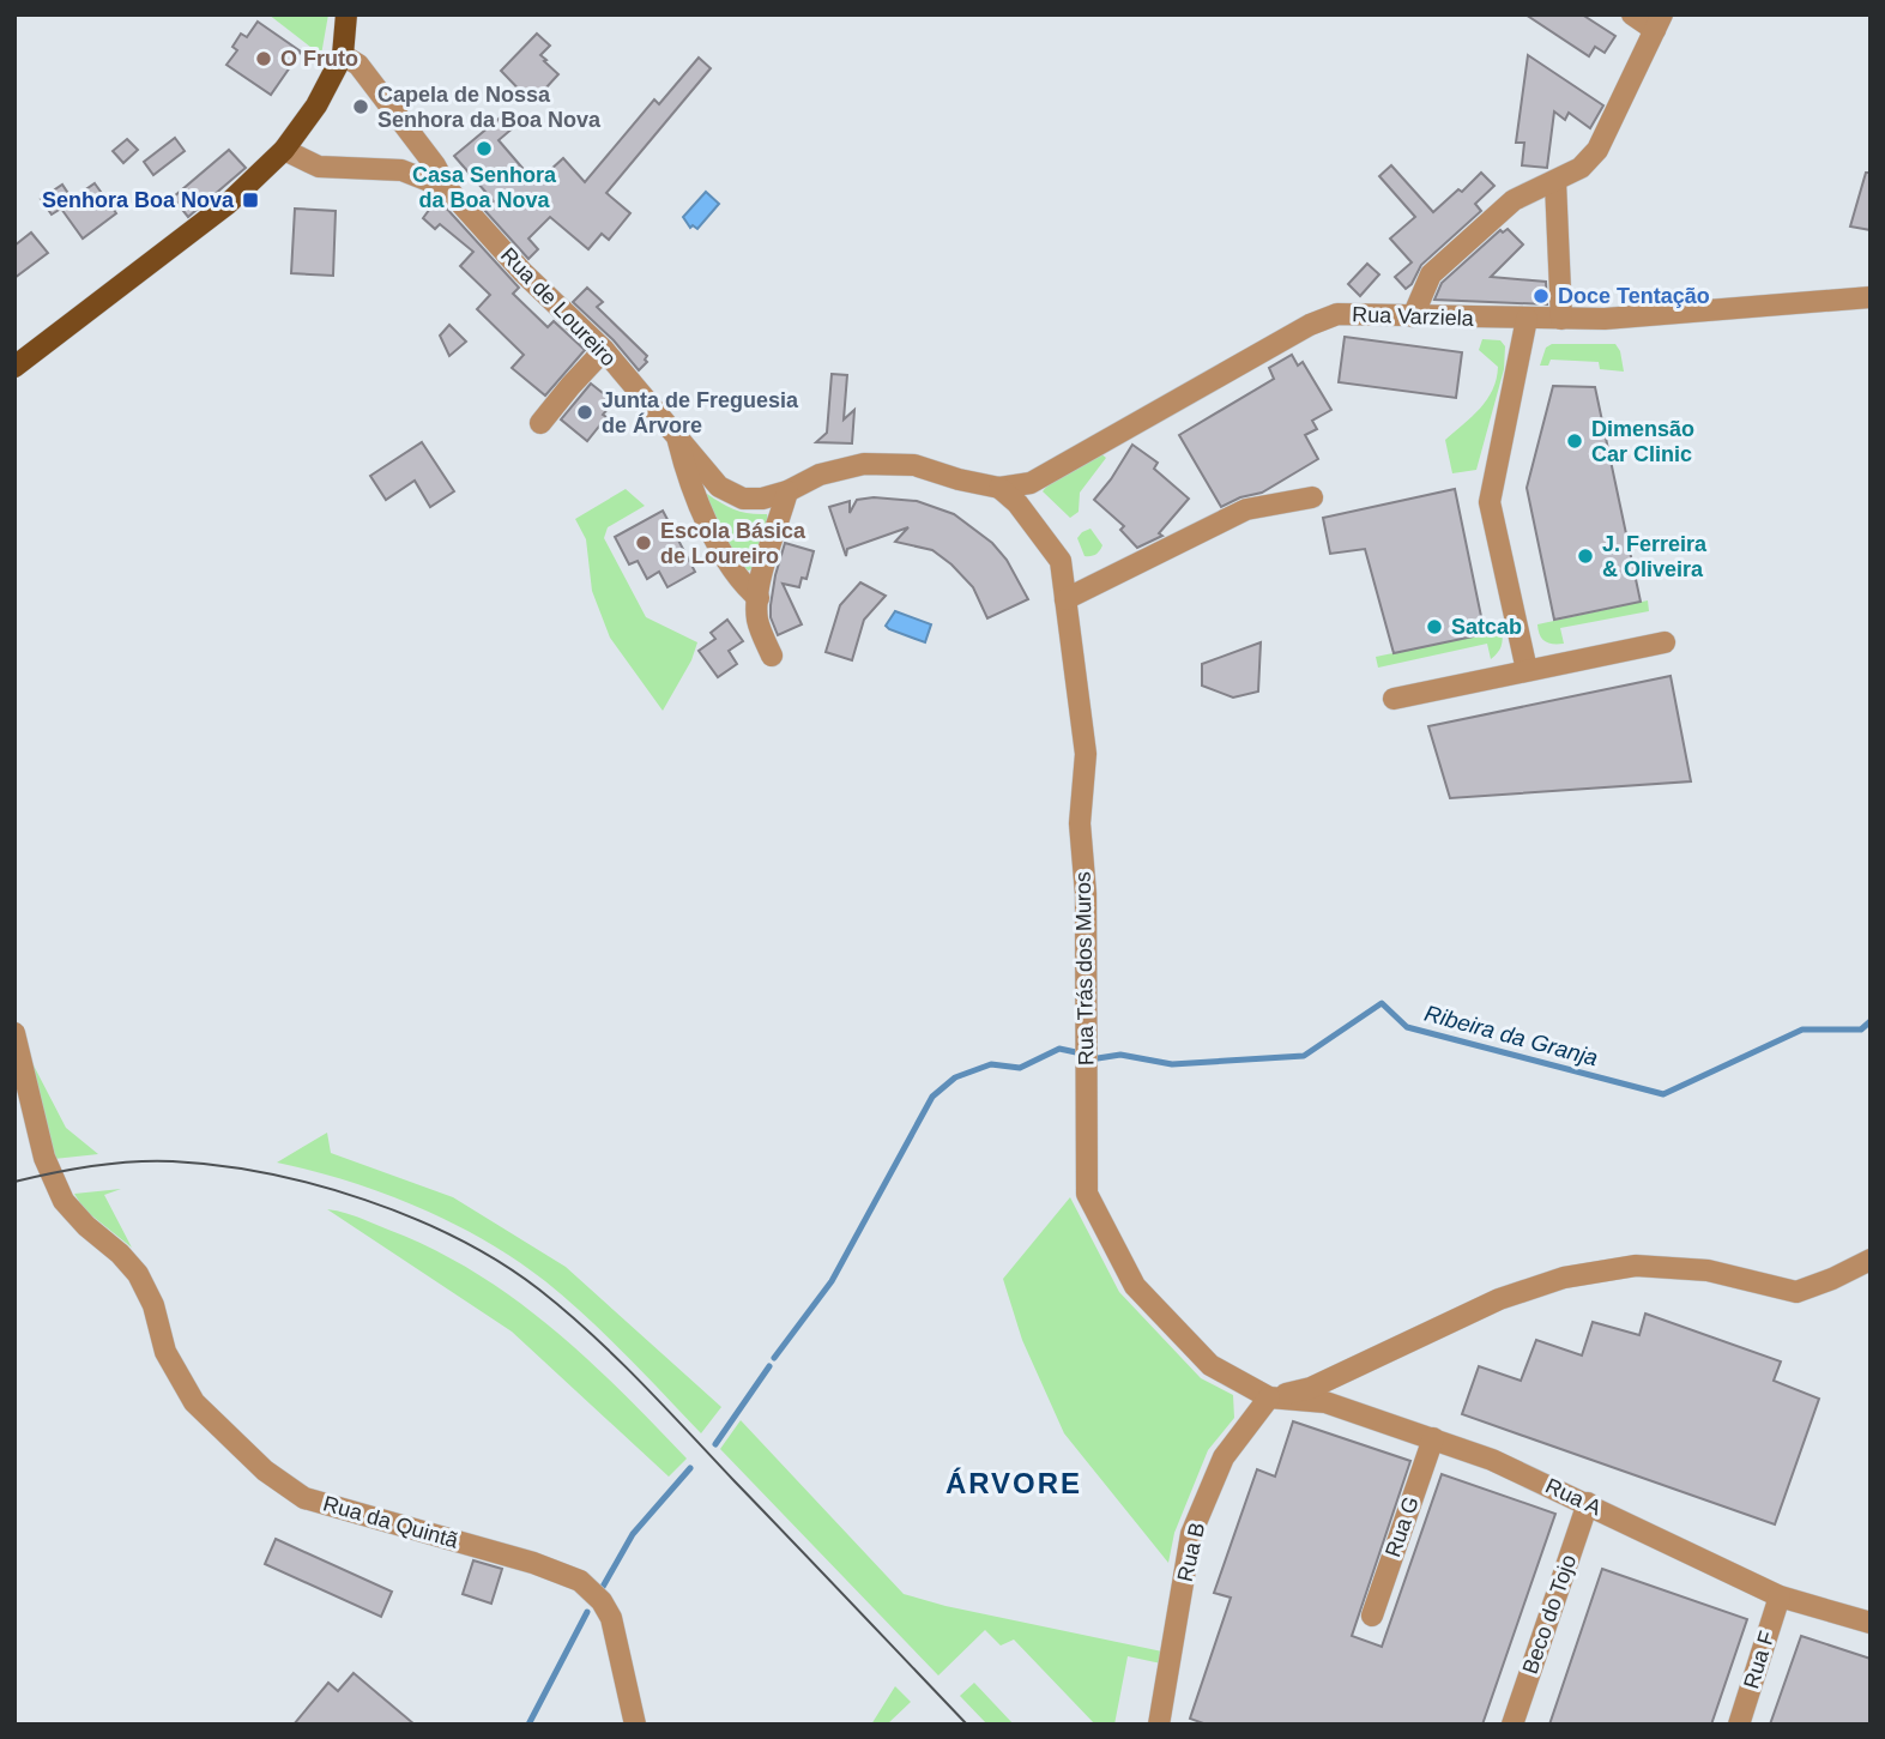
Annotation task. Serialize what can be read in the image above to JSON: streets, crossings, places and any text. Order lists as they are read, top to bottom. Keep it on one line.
{"streets":{"street":["Rua de Loureiro","Rua Varziela","Rua Trás dos Muros","Rua A","Rua da Quintã","Rua G","Rua B","Beco do Tojo","Rua F"]},"crossings":[["Rua de Loureiro","Rua Varziela"],["Rua de Loureiro","Rua Trás dos Muros"],["Rua Varziela","Rua Trás dos Muros"],["Rua Trás dos Muros","Rua A"],["Rua Trás dos Muros","Rua B"],["Rua A","Rua G"],["Rua A","Rua B"],["Rua A","Beco do Tojo"],["Rua A","Rua F"]],"districts":["ÁRVORE"],"water":["Ribeira da Granja"],"places":{"other":["O Fruto","Capela de Nossa Senhora da Boa Nova","Casa Senhora da Boa Nova","Doce Tentação","Junta de Freguesia de Árvore","Dimensão Car Clinic","Escola Básica de Loureiro","J. Ferreira & Oliveira","Satcab"],"transit":["Senhora Boa Nova"]}}
